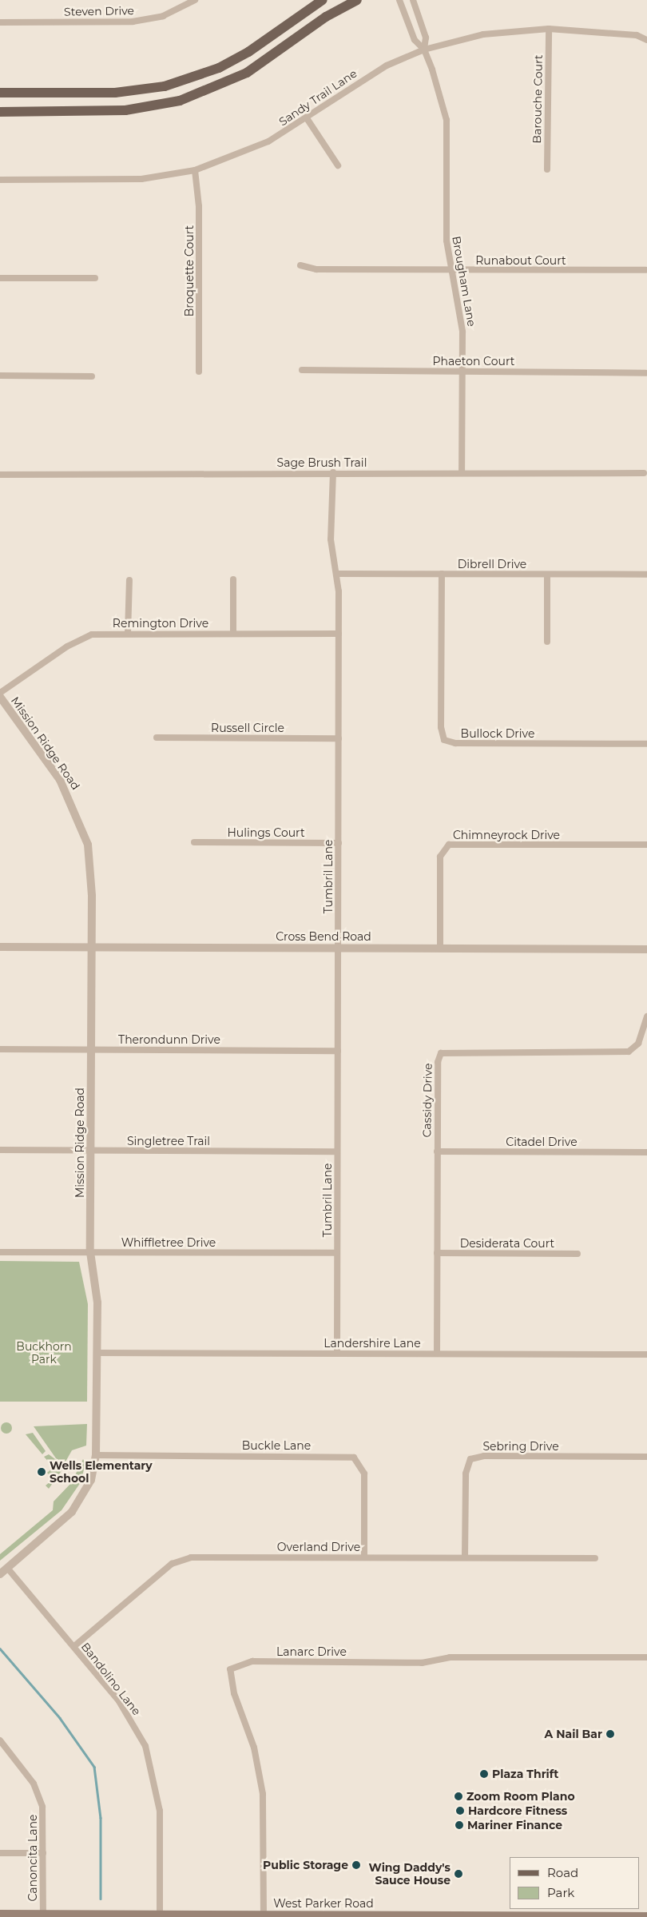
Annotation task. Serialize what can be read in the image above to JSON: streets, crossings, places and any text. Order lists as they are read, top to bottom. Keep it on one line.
{"streets":{"main road":["West Parker Road"],"street":["Steven Drive","Sandy Trail Lane","Barouche Court","Runabout Court","Broquette Court","Brougham Lane","Phaeton Court","Sage Brush Trail","Dibrell Drive","Remington Drive","Russell Circle","Bullock Drive","Mission Ridge Road","Hulings Court","Chimneyrock Drive","Tumbril Lane","Cross Bend Road","Therondunn Drive","Cassidy Drive","Singletree Trail","Citadel Drive","Whiffletree Drive","Desiderata Court","Landershire Lane","Buckle Lane","Sebring Drive","Overland Drive","Lanarc Drive","Bandolino Lane","Canoncita Lane"]},"crossings":[["Sandy Trail Lane","Barouche Court"],["Sandy Trail Lane","Broquette Court"],["Sandy Trail Lane","Brougham Lane"],["Runabout Court","Brougham Lane"],["Brougham Lane","Phaeton Court"],["Brougham Lane","Sage Brush Trail"],["Sage Brush Trail","Tumbril Lane"],["Dibrell Drive","Bullock Drive"],["Dibrell Drive","Tumbril Lane"],["Remington Drive","Tumbril Lane"],["Russell Circle","Tumbril Lane"],["Mission Ridge Road","Cross Bend Road"],["Mission Ridge Road","Therondunn Drive"],["Mission Ridge Road","Singletree Trail"],["Mission Ridge Road","Whiffletree Drive"],["Mission Ridge Road","Landershire Lane"],["Mission Ridge Road","Buckle Lane"],["Mission Ridge Road","Bandolino Lane"],["Hulings Court","Tumbril Lane"],["Chimneyrock Drive","Cross Bend Road"],["Tumbril Lane","Cross Bend Road"],["Tumbril Lane","Therondunn Drive"],["Tumbril Lane","Singletree Trail"],["Tumbril Lane","Whiffletree Drive"],["Tumbril Lane","Landershire Lane"],["Cassidy Drive","Citadel Drive"],["Cassidy Drive","Desiderata Court"],["Cassidy Drive","Landershire Lane"],["Buckle Lane","Overland Drive"],["Sebring Drive","Overland Drive"],["Overland Drive","Bandolino Lane"],["Lanarc Drive","West Parker Road"],["Bandolino Lane","West Parker Road"],["Canoncita Lane","West Parker Road"]],"parks":["Buckhorn Park"],"places":["Wells Elementary School","A Nail Bar","Plaza Thrift","Zoom Room Plano","Hardcore Fitness","Mariner Finance","Public Storage","Wing Daddy's Sauce House"],"legend":["Road","Park"]}
